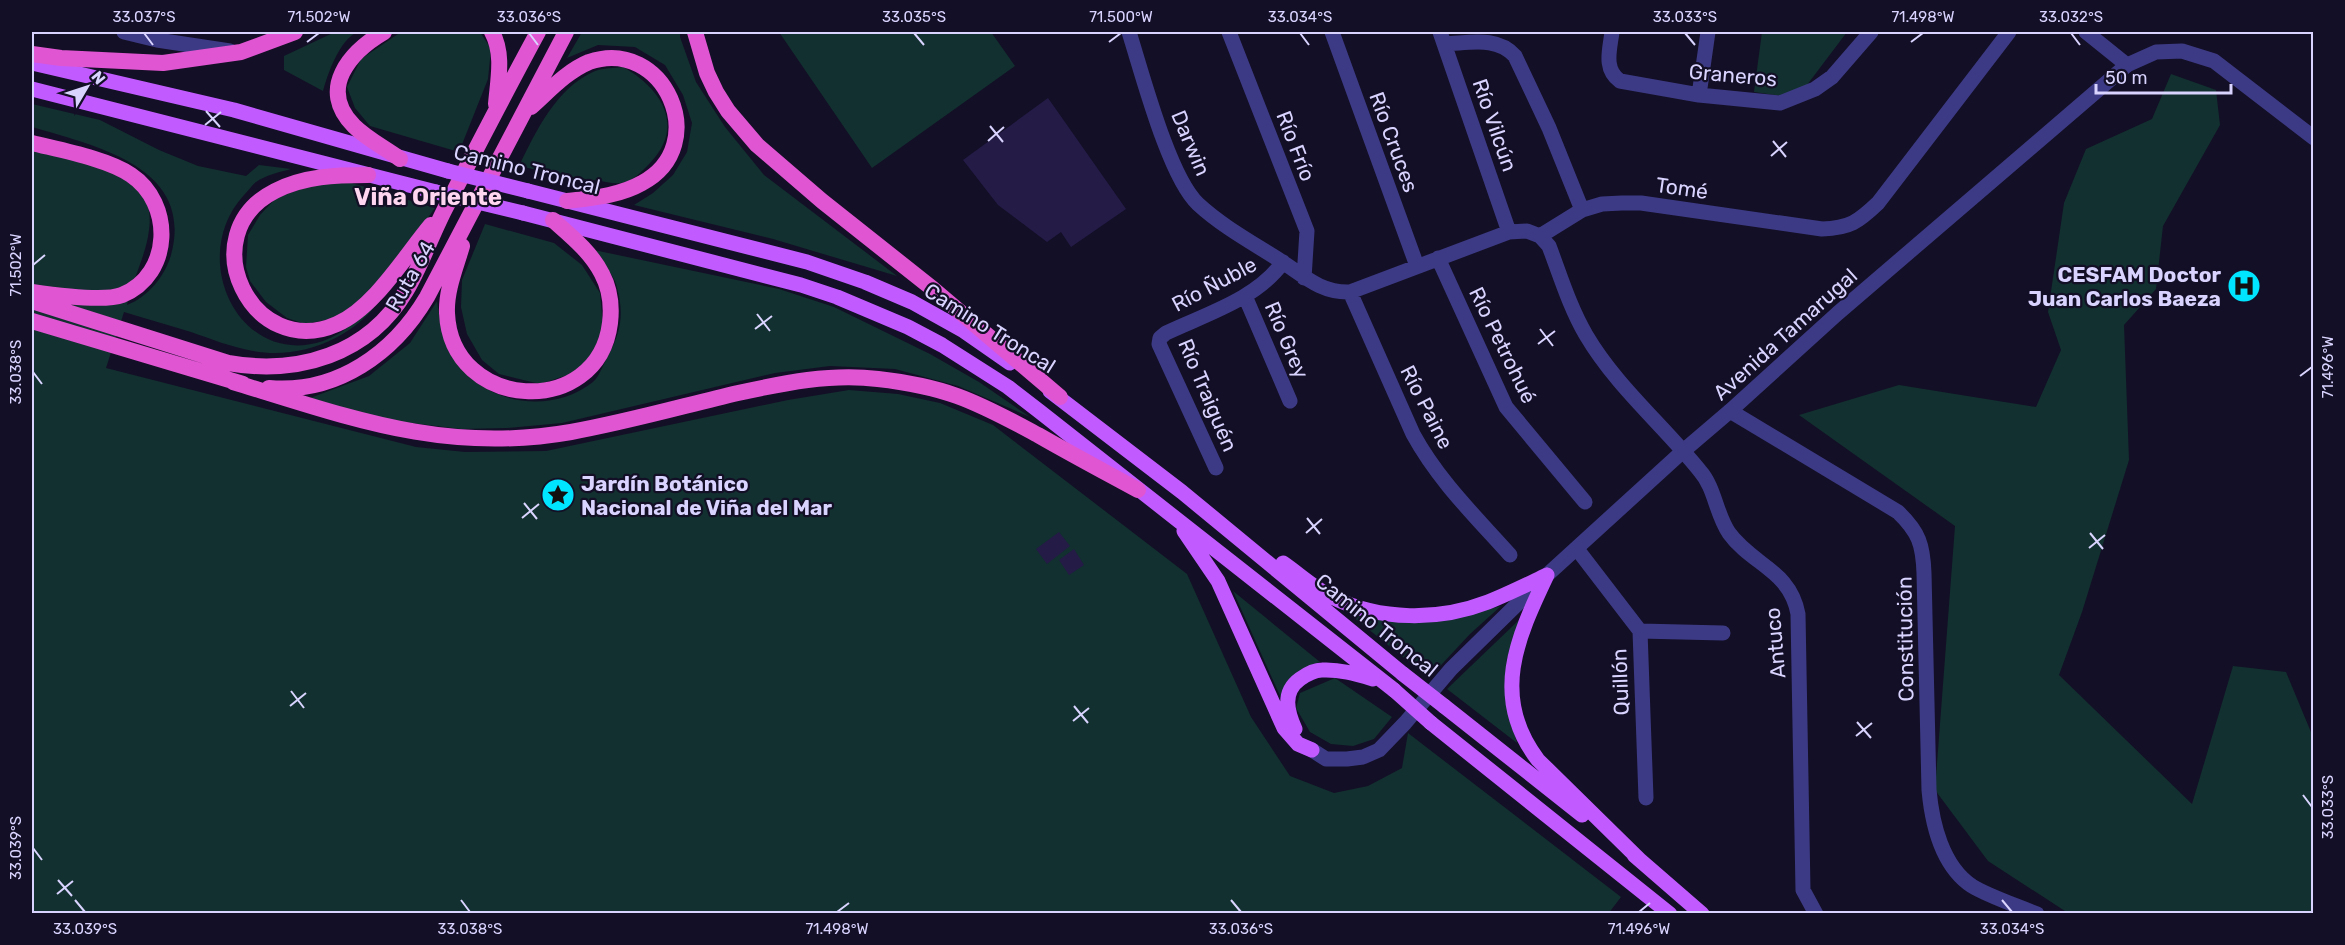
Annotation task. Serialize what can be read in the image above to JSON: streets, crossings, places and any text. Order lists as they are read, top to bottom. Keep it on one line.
{"streets":{"highway":["Ruta 64"],"main road":["Camino Troncal"],"street":["Graneros","Río Vilcún","Río Cruces","Darwin","Río Frío","Tomé","Río Ñuble","Avenida Tamarugal","Río Grey","Río Petrohué","Río Traiguén","Río Paine","Constitución","Antuco","Quillón"]},"crossings":[["Darwin","Río Ñuble"],["Tomé","Antuco"],["Río Ñuble","Río Grey"],["Río Ñuble","Río Traiguén"],["Avenida Tamarugal","Constitución"],["Avenida Tamarugal","Antuco"],["Avenida Tamarugal","Quillón"]],"districts":["Viña Oriente"],"places":{"hospital":["CESFAM Doctor Juan Carlos Baeza"],"place":["Jardín Botánico Nacional de Viña del Mar"]},"scale_bar":"50 m","north":"top right","coordinates":["33.037°S","71.502°W","33.036°S","33.035°S","71.500°W","33.034°S","33.033°S","71.498°W","33.032°S","71.496°W","33.038°S","33.039°S"]}
